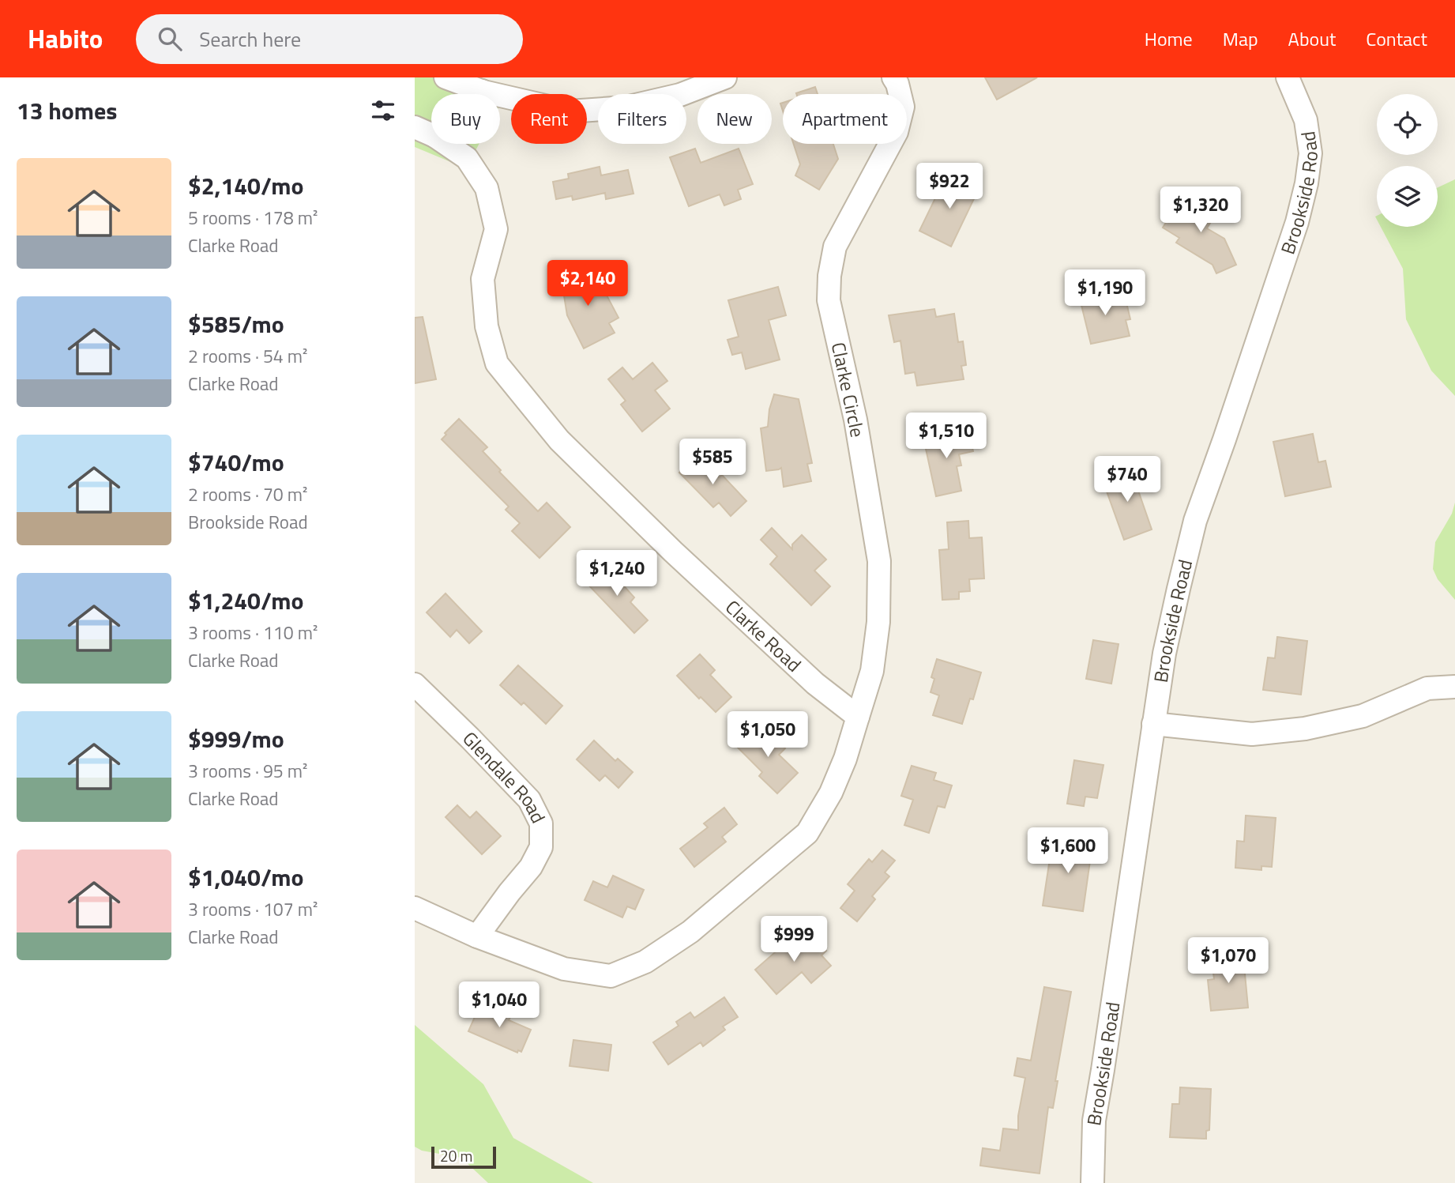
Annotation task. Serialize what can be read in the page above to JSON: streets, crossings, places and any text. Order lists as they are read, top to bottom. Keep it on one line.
{"streets":{"street":["Brookside Road","Clarke Circle","Clarke Road","Glendale Road"]},"crossings":[["Clarke Circle","Clarke Road"]],"scale_bar":"20 m","page":{"header":"Habito","search":"Search here","nav":["Home","Map","About","Contact"],"heading":"13 homes","chip":["Buy","Rent","Filters","New","Apartment"],"list":[{"name":"$2,140/mo","note":"5 rooms · 178 m² · Clarke Road"},{"name":"$585/mo","note":"2 rooms · 54 m² · Clarke Road"},{"name":"$740/mo","note":"2 rooms · 70 m² · Brookside Road"},{"name":"$1,240/mo","note":"3 rooms · 110 m² · Clarke Road"},{"name":"$999/mo","note":"3 rooms · 95 m² · Clarke Road"},{"name":"$1,040/mo","note":"3 rooms · 107 m² · Clarke Road"}],"price":["$922","$1,320","$2,140","$1,190","$1,510","$585","$740","$1,240","$1,050","$1,600","$999","$1,070","$1,040"],"scale":"20 m"}}
